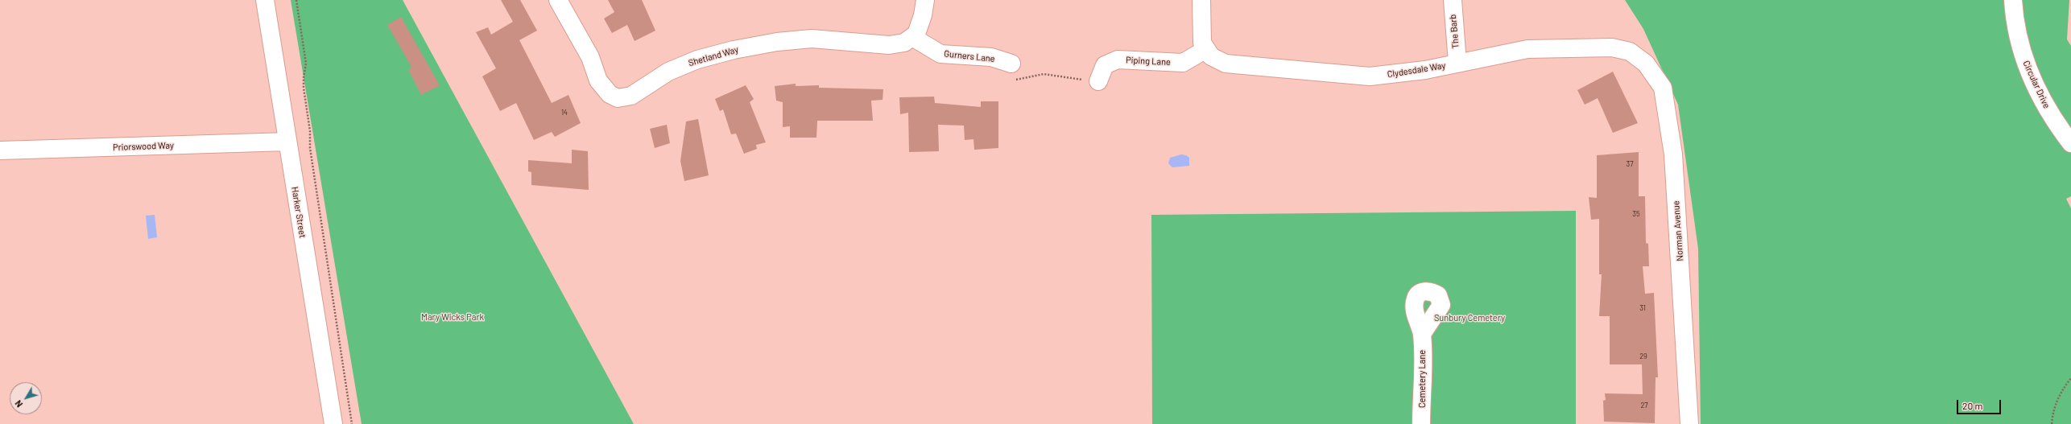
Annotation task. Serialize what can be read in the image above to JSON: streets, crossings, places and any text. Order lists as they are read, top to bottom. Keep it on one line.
{"streets":{"street":["The Barb","Shetland Way","Gurners Lane","Piping Lane","Clydesdale Way","Circular Drive","Priorswood Way","Harker Street","Norman Avenue","Cemetery Lane"]},"crossings":[["The Barb","Clydesdale Way"],["Shetland Way","Gurners Lane"],["Piping Lane","Clydesdale Way"],["Clydesdale Way","Norman Avenue"],["Priorswood Way","Harker Street"]],"parks":["Mary Wicks Park","Sunbury Cemetery"],"house_numbers":["14","37","35","31","29","27"],"scale_bar":"20 m","north":"bottom left"}
